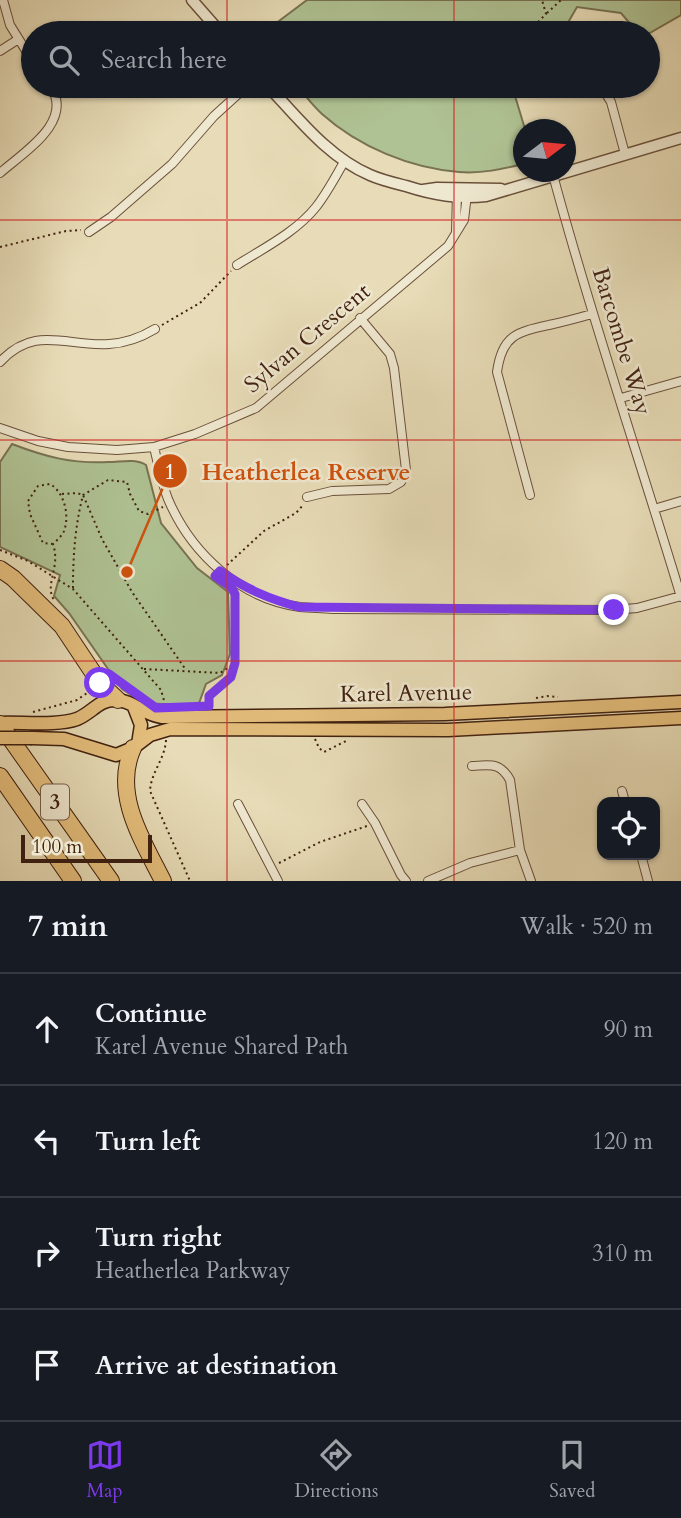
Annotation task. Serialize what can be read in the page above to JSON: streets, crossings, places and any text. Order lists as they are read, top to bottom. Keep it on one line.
{"streets":{"highway":["3"],"main road":["Karel Avenue"],"street":["Sylvan Crescent","Barcombe Way"]},"places":["Heatherlea Reserve"],"scale_bar":"100 m","north":"right","page":{"search":"Search here","scale":"100 m","heading":["7 min","Walk · 520 m"],"list":[["Continue","Karel Avenue Shared Path","90 m"],["Turn left","120 m"],["Turn right","Heatherlea Parkway","310 m"],"Arrive at destination"],"nav":["Map","Directions","Saved"]}}
